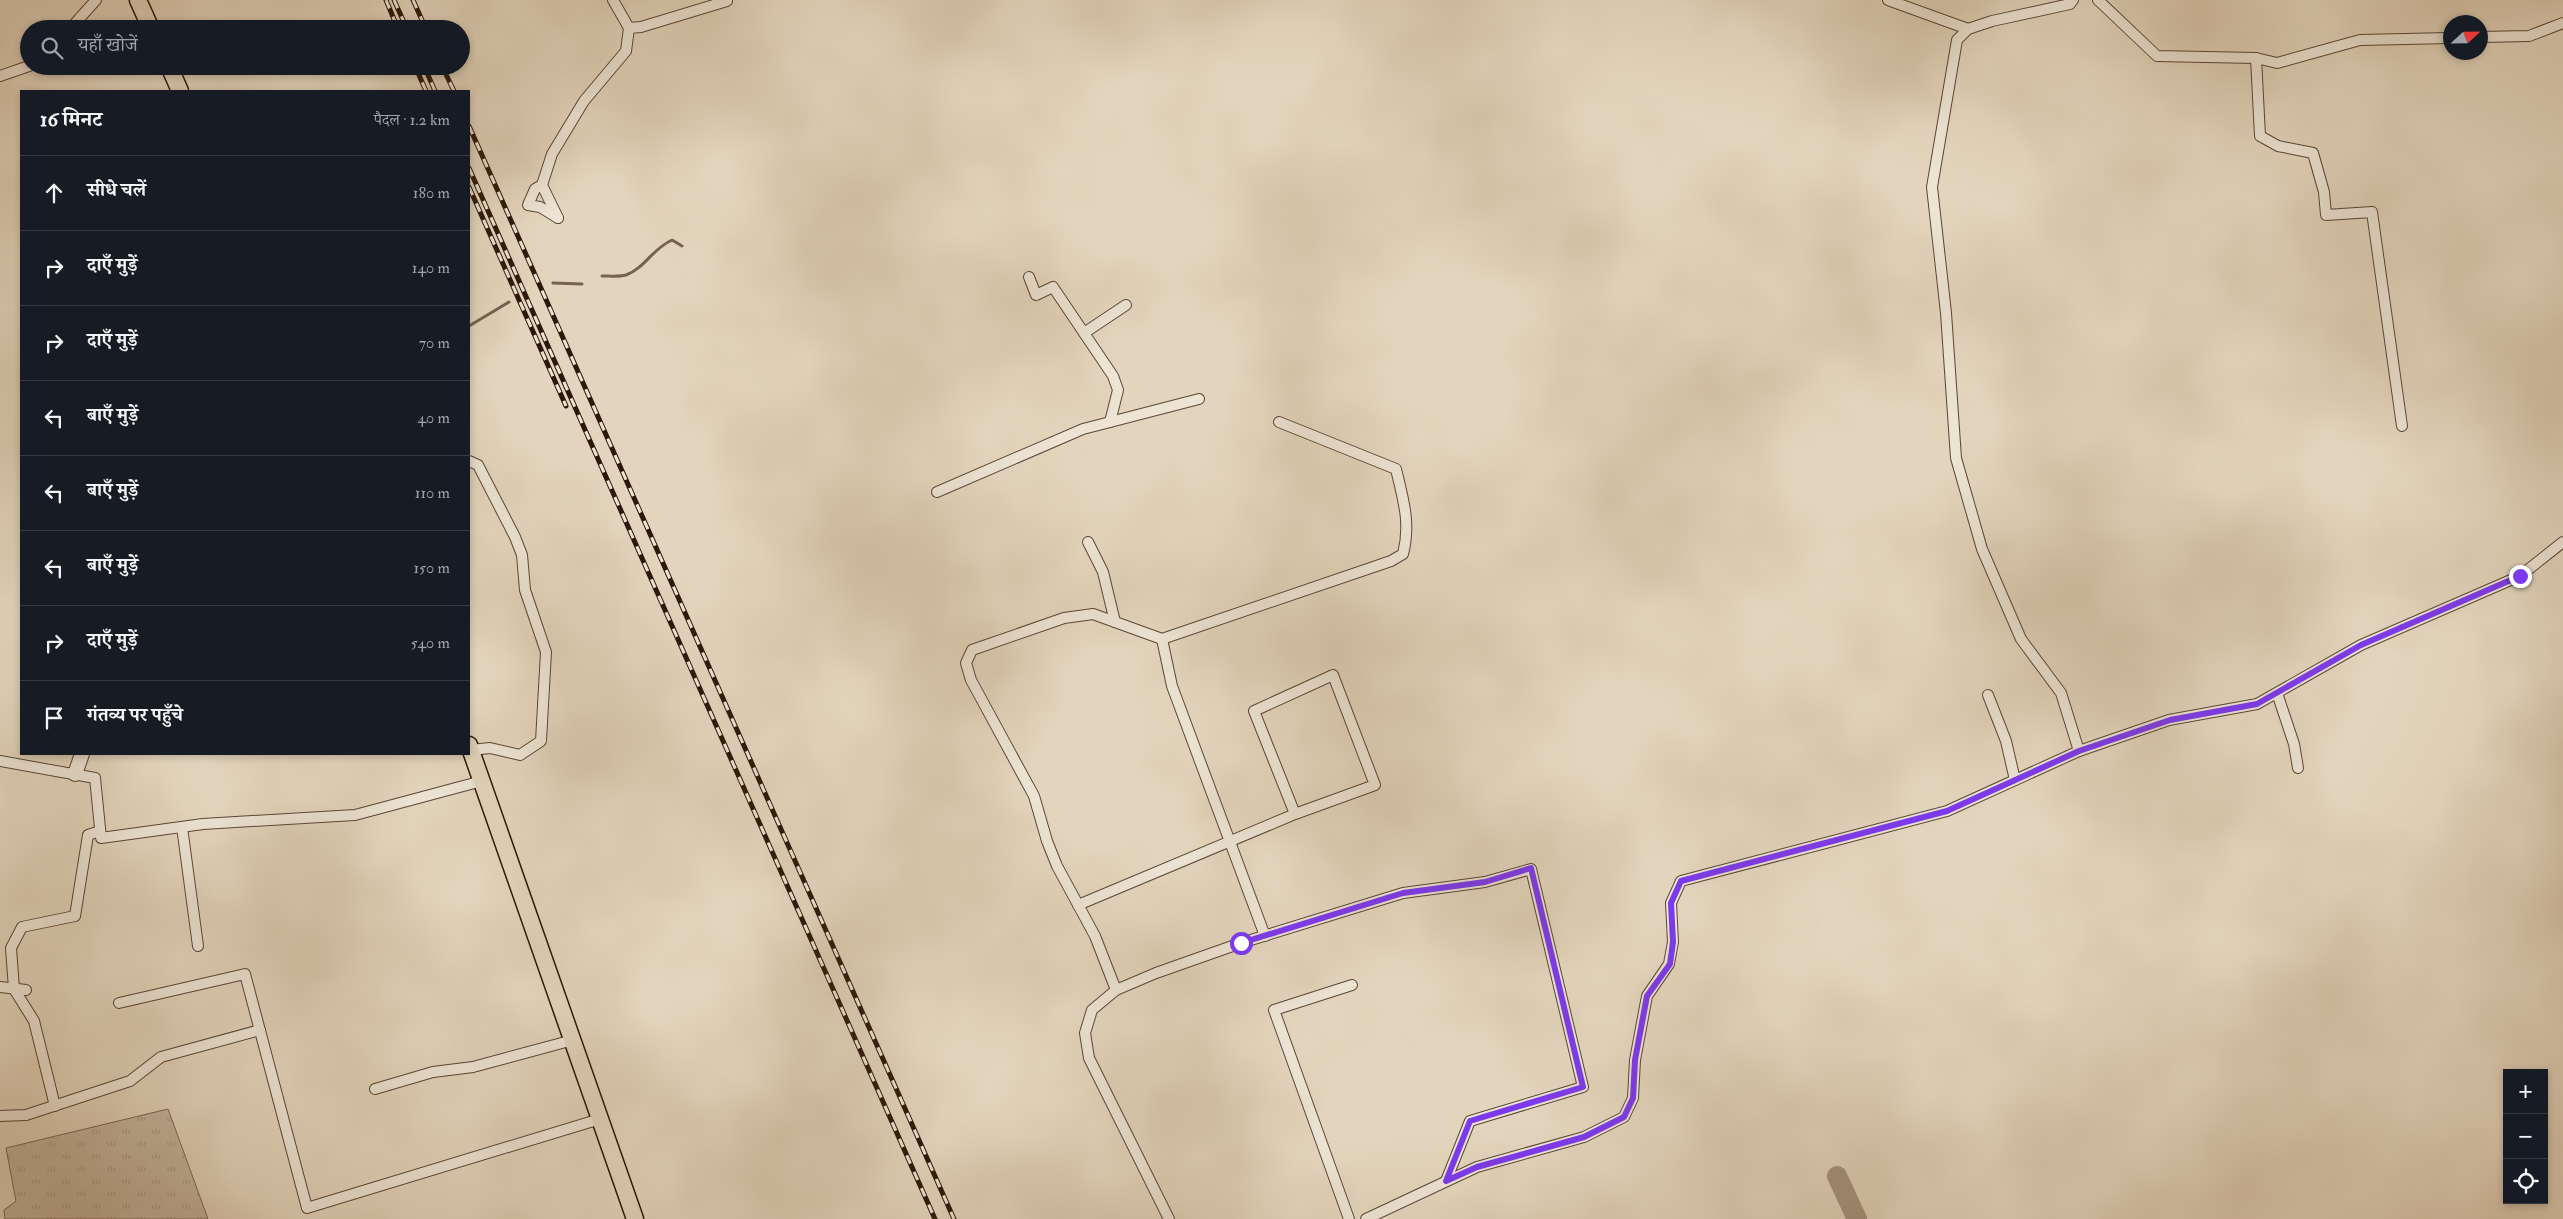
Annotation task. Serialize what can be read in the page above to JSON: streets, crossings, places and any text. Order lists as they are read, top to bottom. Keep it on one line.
{"north":"right","page":{"search":"यहाँ खोजें","heading":["16 मिनट","पैदल · 1.2 km"],"list":[["सीधे चलें","180 m"],["दाएँ मुड़ें","140 m"],["दाएँ मुड़ें","70 m"],["बाएँ मुड़ें","40 m"],["बाएँ मुड़ें","110 m"],["बाएँ मुड़ें","150 m"],["दाएँ मुड़ें","540 m"],"गंतव्य पर पहुँचे"],"map_buttons":["+","−"]}}
